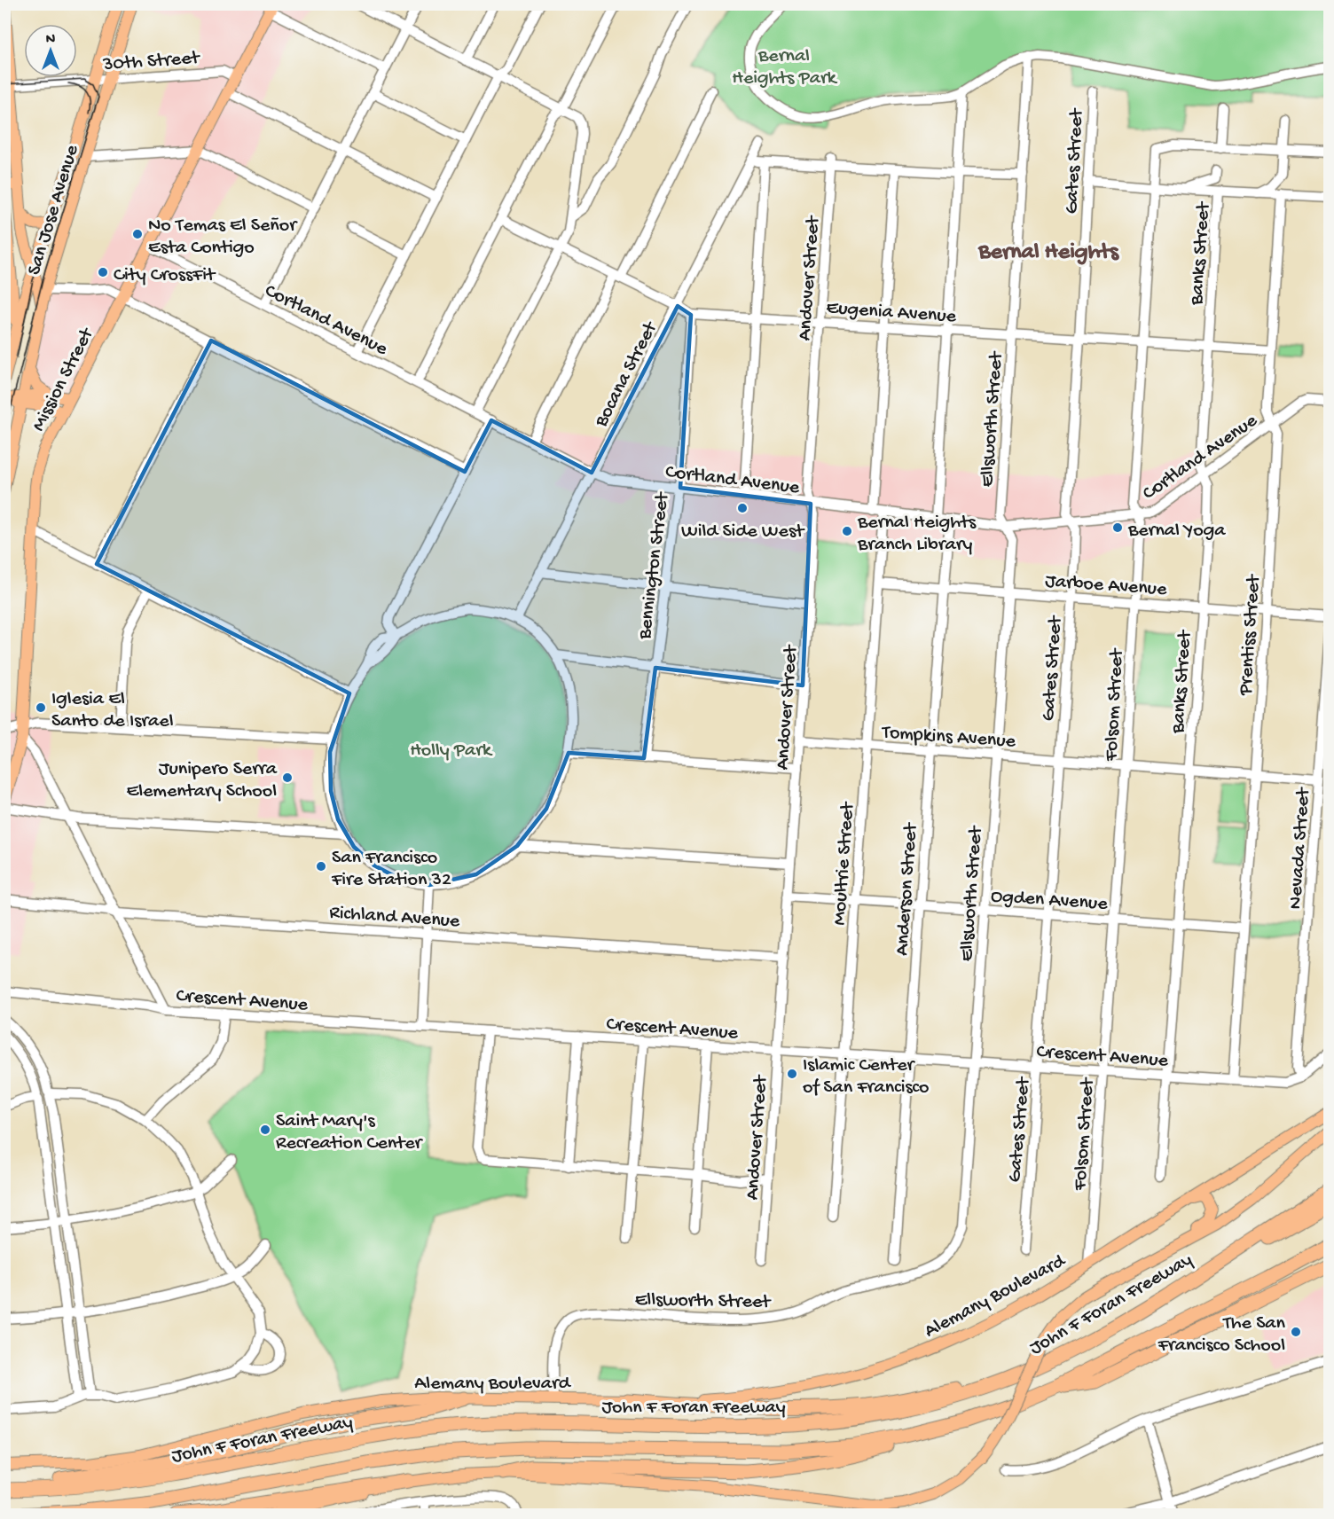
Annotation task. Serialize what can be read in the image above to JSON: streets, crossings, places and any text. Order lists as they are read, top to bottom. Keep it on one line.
{"streets":{"highway":["John F Foran Freeway"],"main road":["San Jose Avenue","Mission Street","Alemany Boulevard"],"street":["30th Street","Gates Street","Banks Street","Andover Street","Eugenia Avenue","Cortland Avenue","Bocana Street","Ellsworth Street","Bennington Street","Jarboe Avenue","Prentiss Street","Folsom Street","Tompkins Avenue","Nevada Street","Moultrie Street","Anderson Street","Ogden Avenue","Richland Avenue","Crescent Avenue"]},"crossings":[["30th Street","San Jose Avenue"],["30th Street","Mission Street"],["Gates Street","Eugenia Avenue"],["Gates Street","Cortland Avenue"],["Gates Street","Jarboe Avenue"],["Gates Street","Tompkins Avenue"],["Gates Street","Ogden Avenue"],["Gates Street","Crescent Avenue"],["Banks Street","Eugenia Avenue"],["Banks Street","Cortland Avenue"],["Banks Street","Jarboe Avenue"],["Banks Street","Tompkins Avenue"],["Banks Street","Ogden Avenue"],["Banks Street","Crescent Avenue"],["Andover Street","Eugenia Avenue"],["Andover Street","Cortland Avenue"],["Andover Street","Tompkins Avenue"],["Andover Street","Ogden Avenue"],["Andover Street","Richland Avenue"],["Andover Street","Crescent Avenue"],["Eugenia Avenue","Ellsworth Street"],["Eugenia Avenue","Bennington Street"],["Eugenia Avenue","Prentiss Street"],["Eugenia Avenue","Folsom Street"],["Eugenia Avenue","Moultrie Street"],["Cortland Avenue","Bocana Street"],["Cortland Avenue","Mission Street"],["Cortland Avenue","Ellsworth Street"],["Cortland Avenue","Bennington Street"],["Cortland Avenue","Prentiss Street"],["Cortland Avenue","Folsom Street"],["Cortland Avenue","Moultrie Street"],["Cortland Avenue","Anderson Street"],["Ellsworth Street","Jarboe Avenue"],["Ellsworth Street","Tompkins Avenue"],["Ellsworth Street","Ogden Avenue"],["Ellsworth Street","Crescent Avenue"],["Ellsworth Street","Alemany Boulevard"],["Jarboe Avenue","Prentiss Street"],["Jarboe Avenue","Folsom Street"],["Jarboe Avenue","Moultrie Street"],["Jarboe Avenue","Anderson Street"],["Prentiss Street","Tompkins Avenue"],["Prentiss Street","Ogden Avenue"],["Prentiss Street","Crescent Avenue"],["Folsom Street","Tompkins Avenue"],["Folsom Street","Ogden Avenue"],["Folsom Street","Crescent Avenue"],["Folsom Street","Alemany Boulevard"],["Tompkins Avenue","Nevada Street"],["Tompkins Avenue","Moultrie Street"],["Tompkins Avenue","Anderson Street"],["Nevada Street","Crescent Avenue"],["Moultrie Street","Ogden Avenue"],["Moultrie Street","Crescent Avenue"],["Anderson Street","Ogden Avenue"],["Anderson Street","Crescent Avenue"]],"districts":["Bernal Heights"],"parks":["Bernal Heights Park","Holly Park"],"places":["No Temas El Señor Esta Contigo","City CrossFit","Wild Side West","Bernal Yoga","Bernal Heights Branch Library","Iglesia El Santo de Israel","Junipero Serra Elementary School","San Francisco Fire Station 32","Islamic Center of San Francisco","Saint Mary's Recreation Center","The San Francisco School"],"north":"top"}
